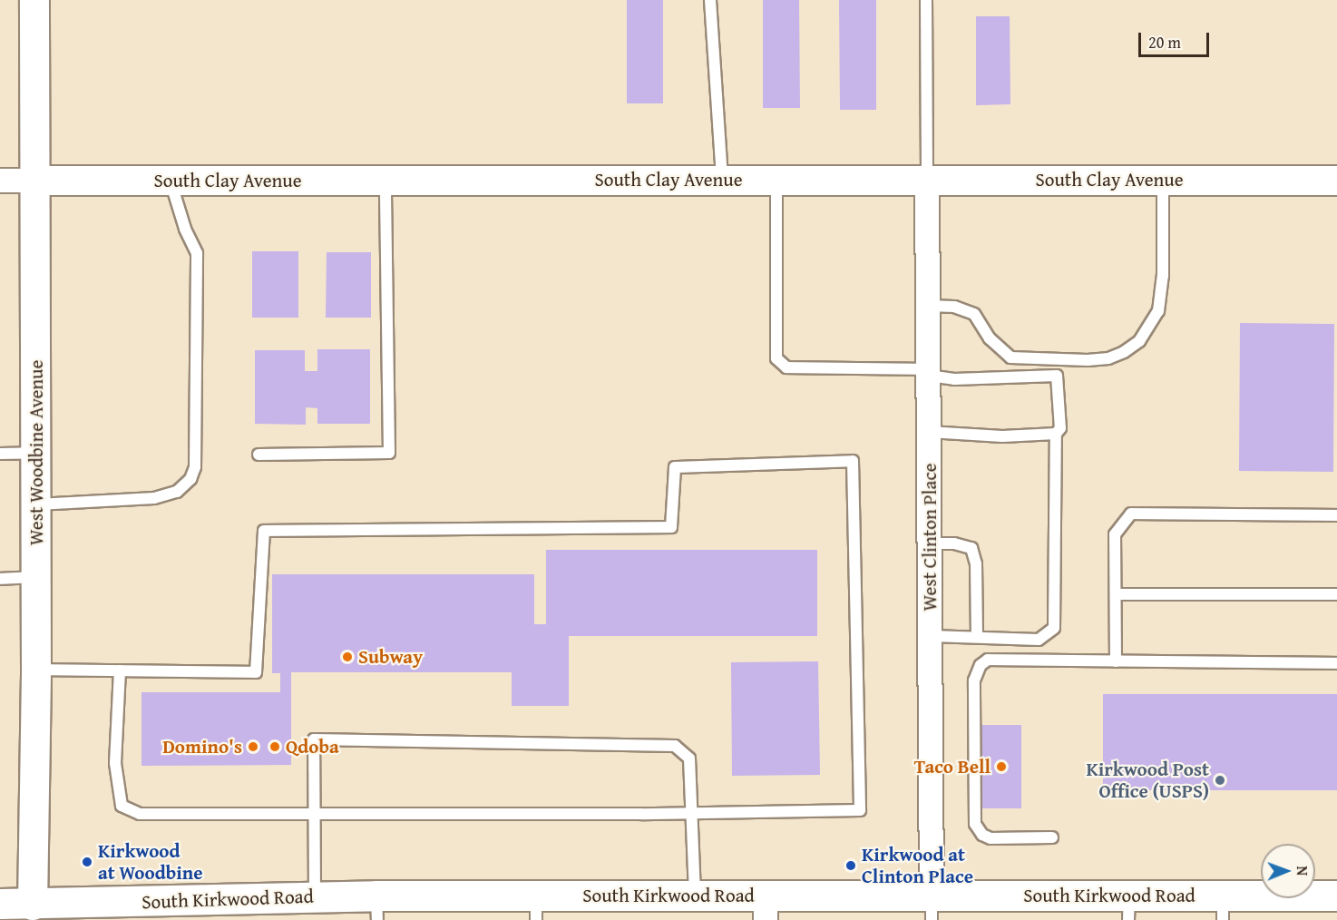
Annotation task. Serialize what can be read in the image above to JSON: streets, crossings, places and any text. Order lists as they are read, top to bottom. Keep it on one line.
{"streets":{"main road":["South Kirkwood Road"],"street":["South Clay Avenue","West Woodbine Avenue","West Clinton Place"]},"crossings":[["South Clay Avenue","West Woodbine Avenue"],["South Clay Avenue","West Clinton Place"],["West Woodbine Avenue","South Kirkwood Road"],["West Clinton Place","South Kirkwood Road"]],"places":["Subway","Domino's","Qdoba","Taco Bell","Kirkwood Post Office (USPS)","Kirkwood at Woodbine","Kirkwood at Clinton Place"],"scale_bar":"20 m","north":"right"}
